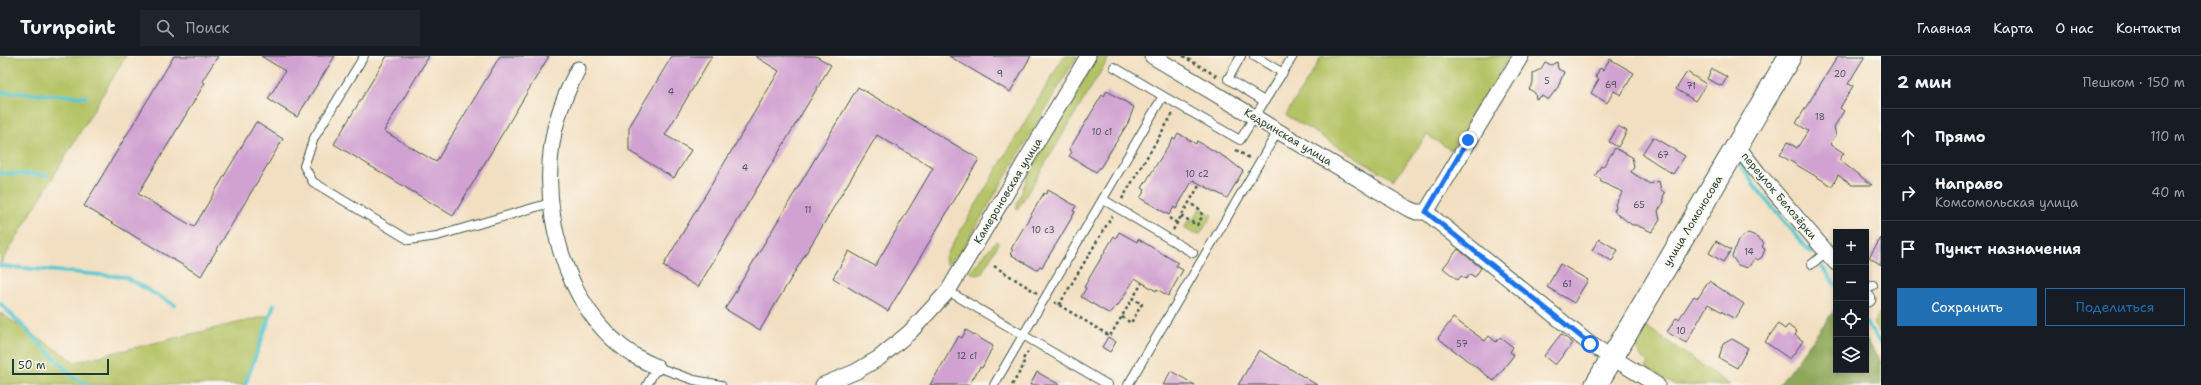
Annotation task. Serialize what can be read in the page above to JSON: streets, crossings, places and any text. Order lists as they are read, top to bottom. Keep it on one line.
{"streets":{"street":["Кедринская улица","Камероновская улица","переулок Белозёрки","улица Ломоносова"]},"crossings":[["переулок Белозёрки","улица Ломоносова"]],"house_numbers":["9","20","5","69","71","4","18","10 с1","67","4","10 с2","65","11","10 с3","14","61","10","57","12 с1"],"scale_bar":"50 m","page":{"header":"Turnpoint","search":"Поиск","nav":["Главная","Карта","О нас","Контакты"],"heading":["2 мин","Пешком · 150 m"],"list":[["Прямо","110 m"],["Направо","Комсомольская улица","40 m"],"Пункт назначения"],"map_buttons":["+","−"],"buttons":["Сохранить","Поделиться"],"scale":"50 m"}}
